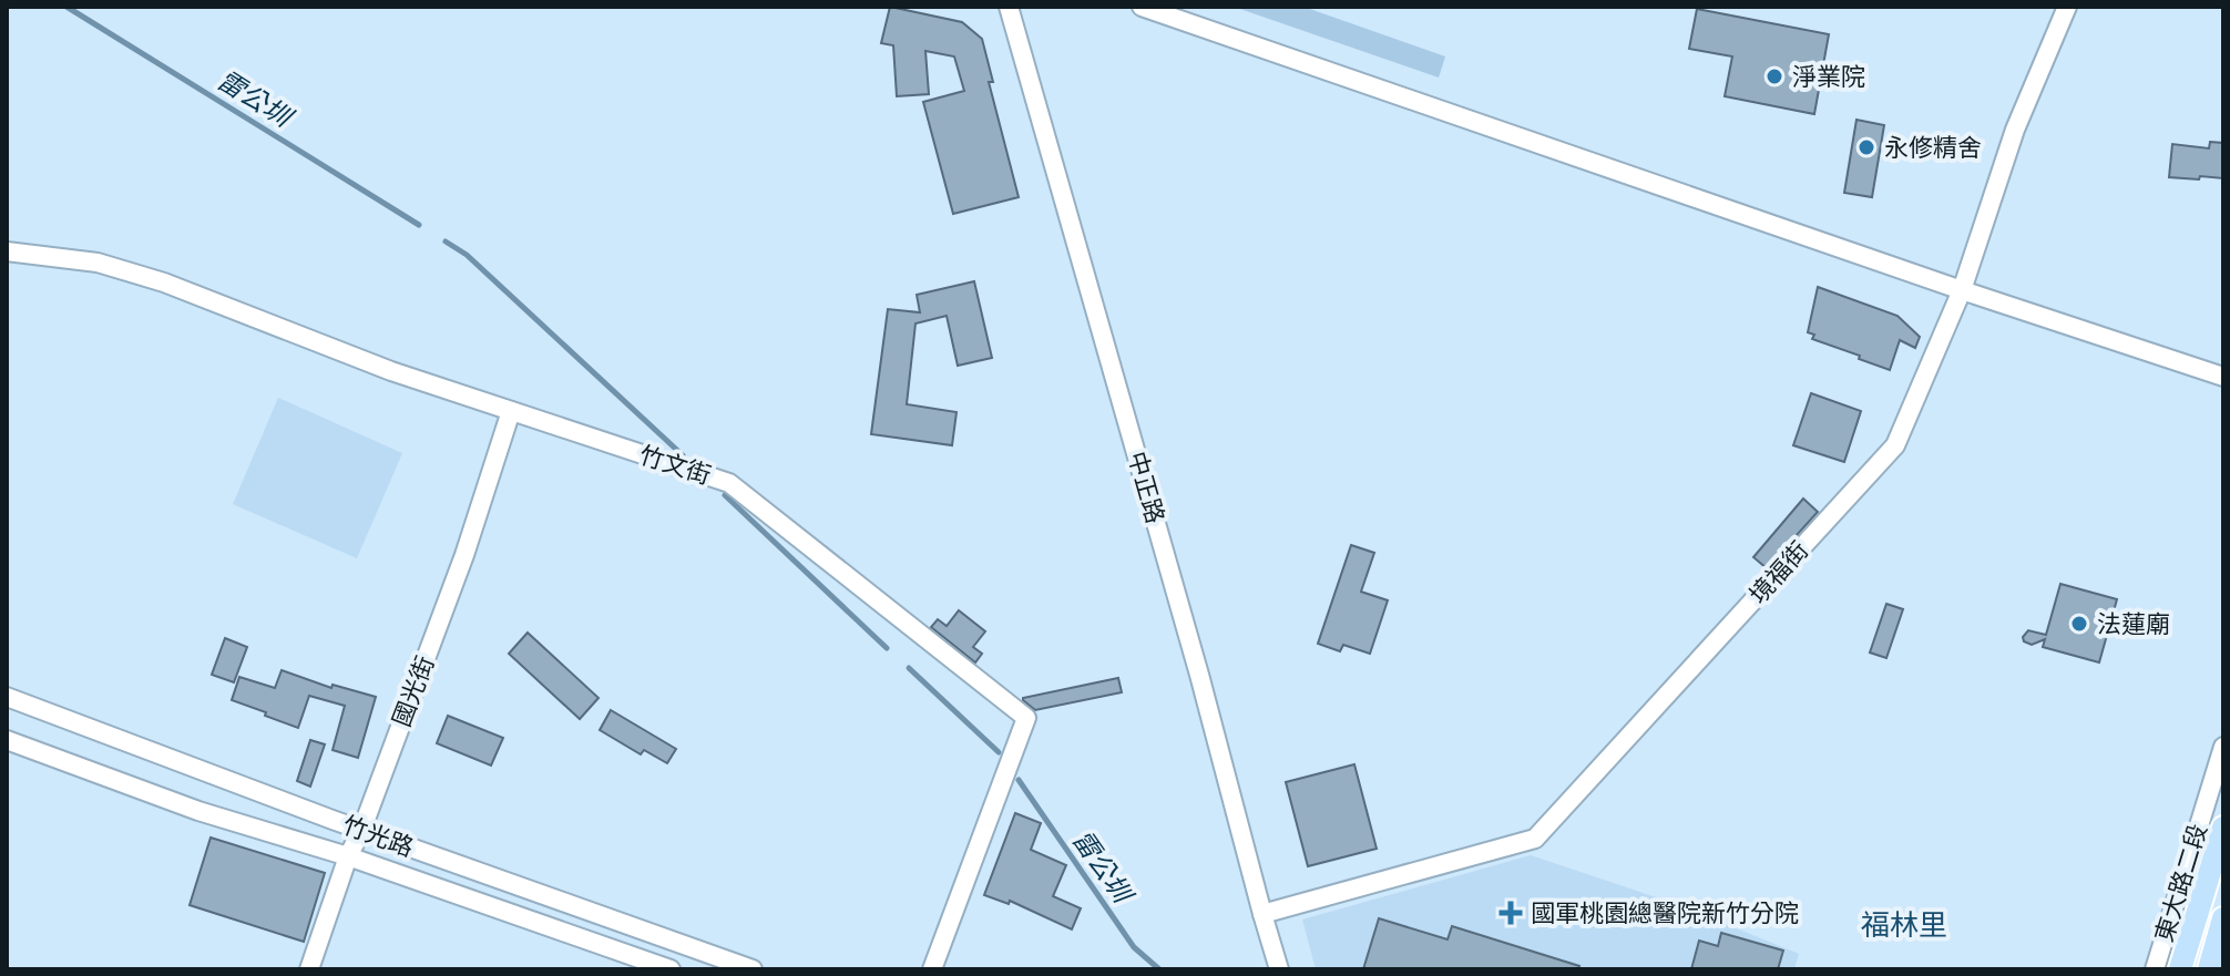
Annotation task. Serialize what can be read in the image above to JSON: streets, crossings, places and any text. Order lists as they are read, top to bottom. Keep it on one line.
{"streets":{"main road":["東大路二段"],"street":["竹文街","中正路","境福街","國光街","竹光路"]},"crossings":[["竹文街","國光街"],["中正路","境福街"],["國光街","竹光路"]],"districts":["福林里"],"water":["雷公圳"],"places":{"other":["淨業院","永修精舍","法蓮廟"],"health":["國軍桃園總醫院新竹分院"]}}
